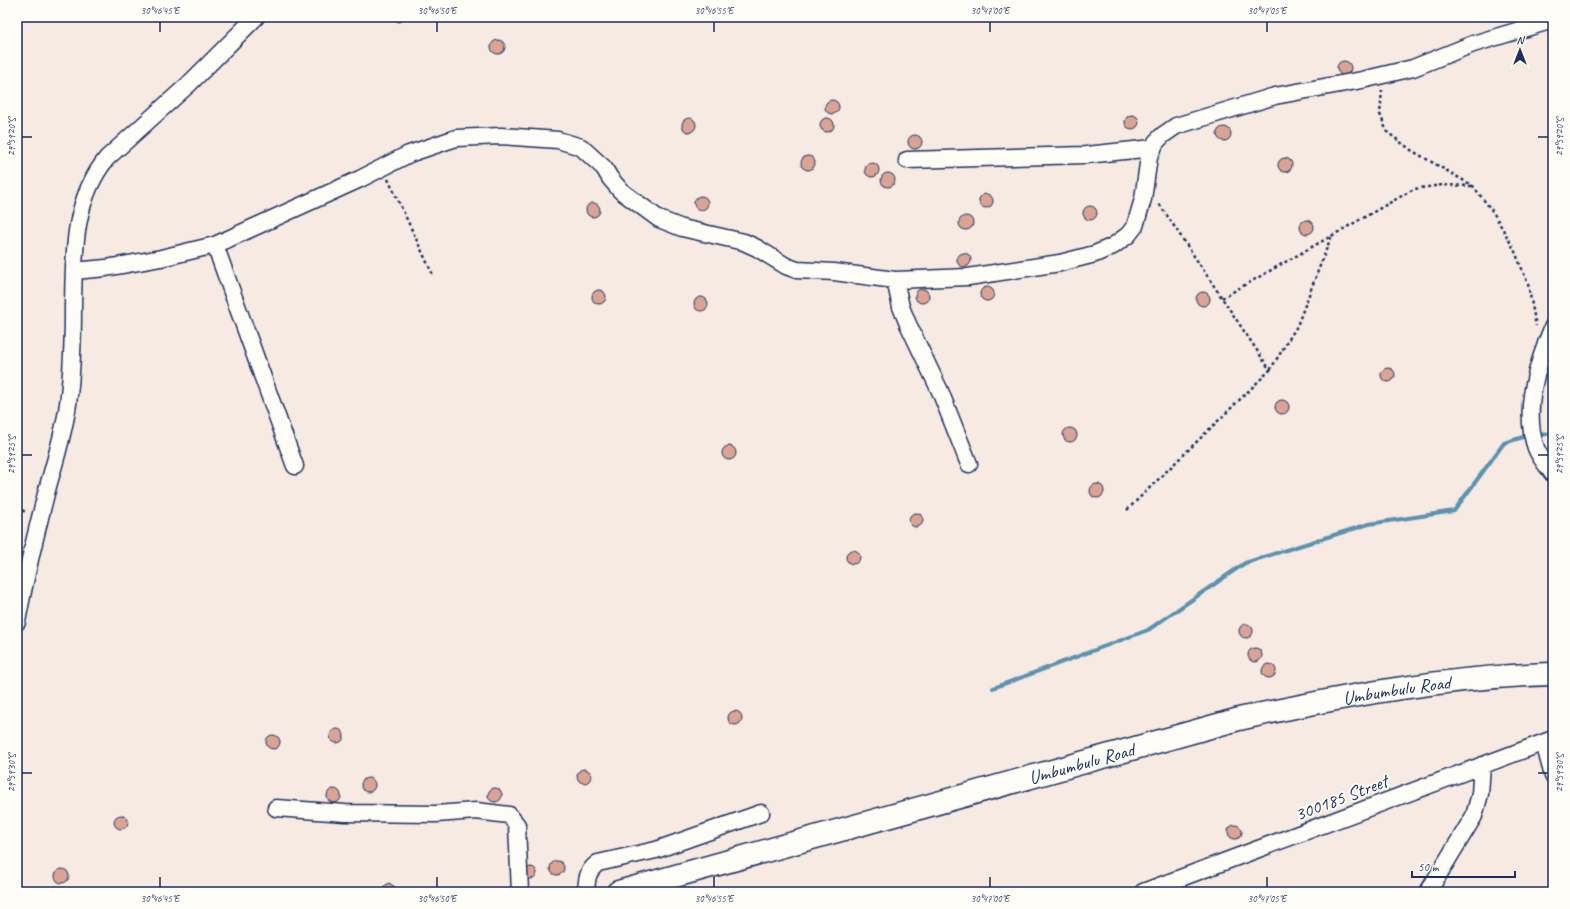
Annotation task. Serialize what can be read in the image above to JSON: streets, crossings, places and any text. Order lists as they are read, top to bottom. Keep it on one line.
{"streets":{"main road":["Umbumbulu Road"],"street":["300185 Street"]},"scale_bar":"50 m","north":"top","coordinates":["30°46'45\"E","30°46'50\"E","30°46'55\"E","30°47'00\"E","30°47'05\"E","29°59'20\"S","29°59'25\"S","29°59'30\"S"]}
